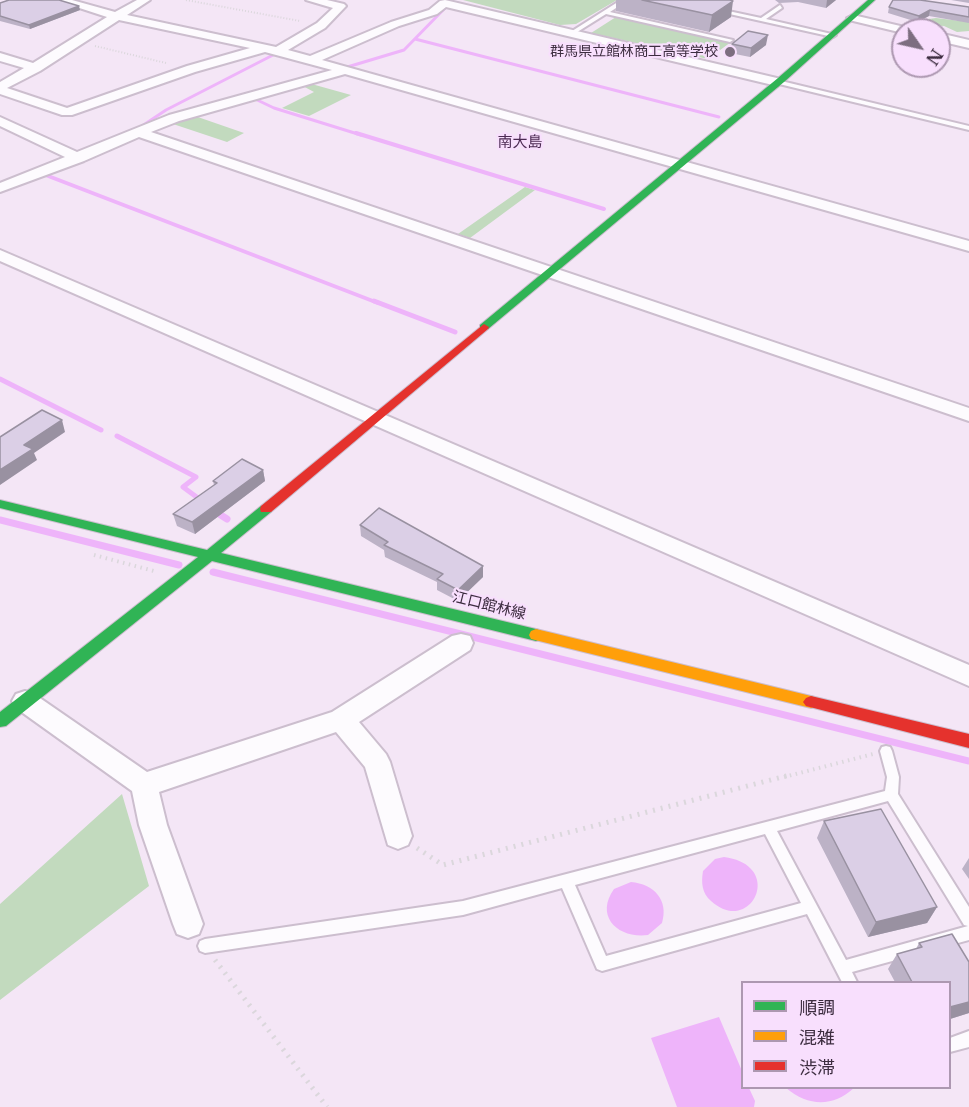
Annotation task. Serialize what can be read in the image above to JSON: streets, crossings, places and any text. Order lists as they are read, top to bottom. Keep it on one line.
{"streets":{"street":["江口館林線"]},"districts":["南大島"],"places":["群馬県立館林商工高等学校"],"legend":["順調","混雑","渋滞"],"north":"bottom right"}
